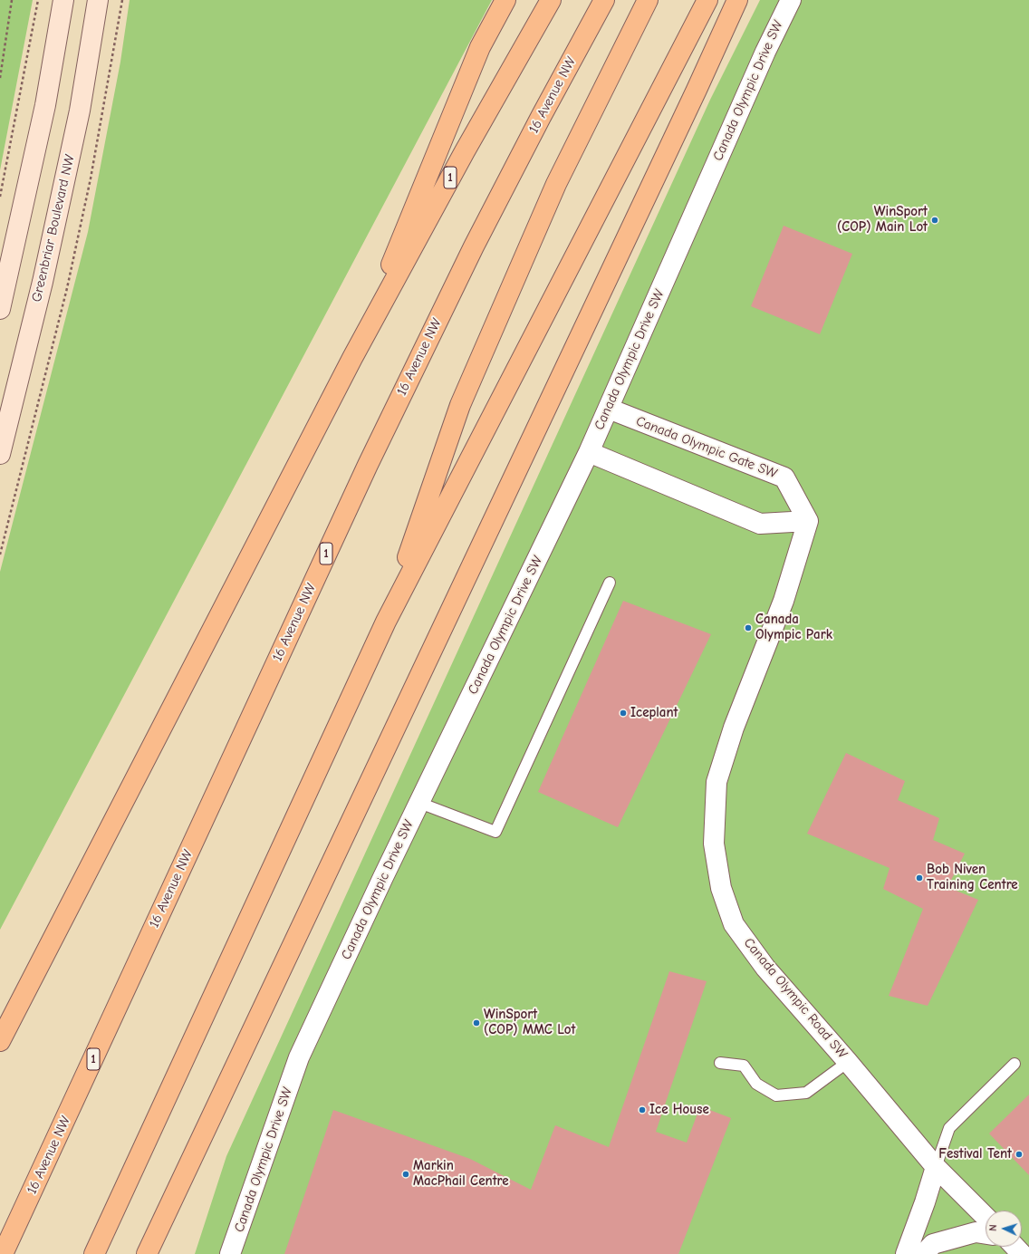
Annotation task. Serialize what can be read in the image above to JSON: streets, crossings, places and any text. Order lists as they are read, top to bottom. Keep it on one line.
{"streets":{"highway":["16 Avenue NW","1"],"street":["Canada Olympic Drive SW","Greenbriar Boulevard NW","Canada Olympic Gate SW","Canada Olympic Road SW"]},"crossings":[["Canada Olympic Drive SW","Canada Olympic Gate SW"],["Canada Olympic Gate SW","Canada Olympic Road SW"]],"places":["WinSport (COP) Main Lot","Canada Olympic Park","Iceplant","Bob Niven Training Centre","WinSport (COP) MMC Lot","Ice House","Festival Tent","Markin MacPhail Centre"],"north":"left"}
